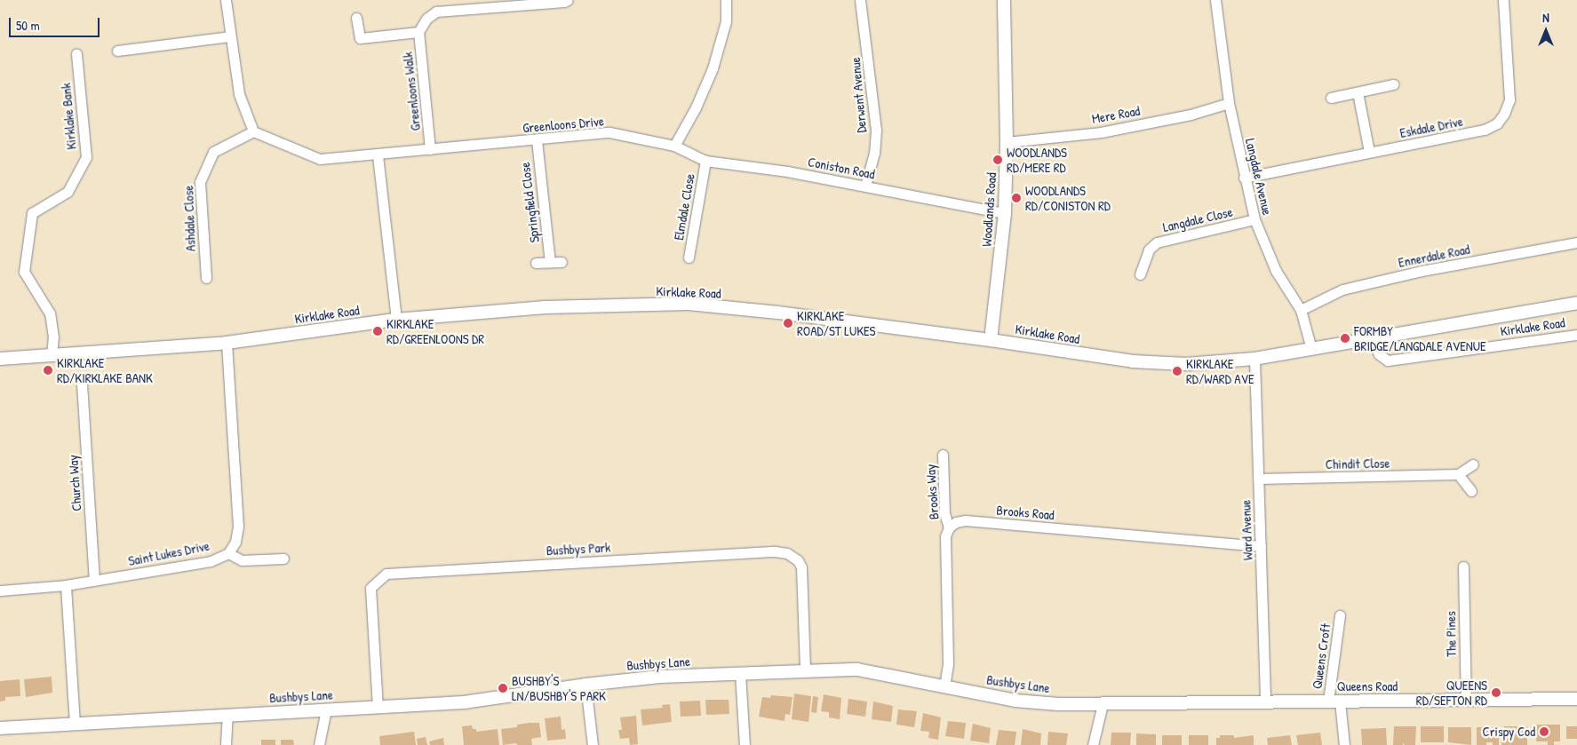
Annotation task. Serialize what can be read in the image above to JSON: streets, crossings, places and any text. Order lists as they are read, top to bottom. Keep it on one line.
{"streets":{"street":["Greenloons Walk","Derwent Avenue","Mere Road","Kirklake Bank","Greenloons Drive","Eskdale Drive","Coniston Road","Langdale Avenue","Springfield Close","Elmdale Close","Woodlands Road","Ashdale Close","Langdale Close","Ennerdale Road","Kirklake Road","Chindit Close","Church Way","Brooks Way","Brooks Road","Ward Avenue","Bushbys Park","Saint Lukes Drive","The Pines","Queens Croft","Bushbys Lane","Queens Road"]},"crossings":[["Greenloons Walk","Greenloons Drive"],["Derwent Avenue","Coniston Road"],["Mere Road","Langdale Avenue"],["Mere Road","Woodlands Road"],["Kirklake Bank","Kirklake Road"],["Greenloons Drive","Coniston Road"],["Greenloons Drive","Springfield Close"],["Greenloons Drive","Ashdale Close"],["Eskdale Drive","Langdale Avenue"],["Coniston Road","Elmdale Close"],["Coniston Road","Woodlands Road"],["Langdale Avenue","Langdale Close"],["Langdale Avenue","Ennerdale Road"],["Langdale Avenue","Kirklake Road"],["Woodlands Road","Kirklake Road"],["Kirklake Road","Ward Avenue"],["Kirklake Road","Saint Lukes Drive"],["Chindit Close","Ward Avenue"],["Church Way","Saint Lukes Drive"],["Brooks Way","Brooks Road"],["Brooks Road","Ward Avenue"],["Ward Avenue","Bushbys Lane"],["Ward Avenue","Queens Road"],["Bushbys Park","Bushbys Lane"],["The Pines","Queens Road"],["Queens Croft","Queens Road"],["Bushbys Lane","Queens Road"]],"places":["WOODLANDS RD/MERE RD","WOODLANDS RD/CONISTON RD","KIRKLAKE ROAD/ST LUKES","KIRKLAKE RD/GREENLOONS DR","FORMBY BRIDGE/LANGDALE AVENUE","KIRKLAKE RD/KIRKLAKE BANK","KIRKLAKE RD/WARD AVE","BUSHBY'S LN/BUSHBY'S PARK","QUEENS RD/SEFTON RD","Crispy Cod"],"scale_bar":"50 m","north":"top"}
